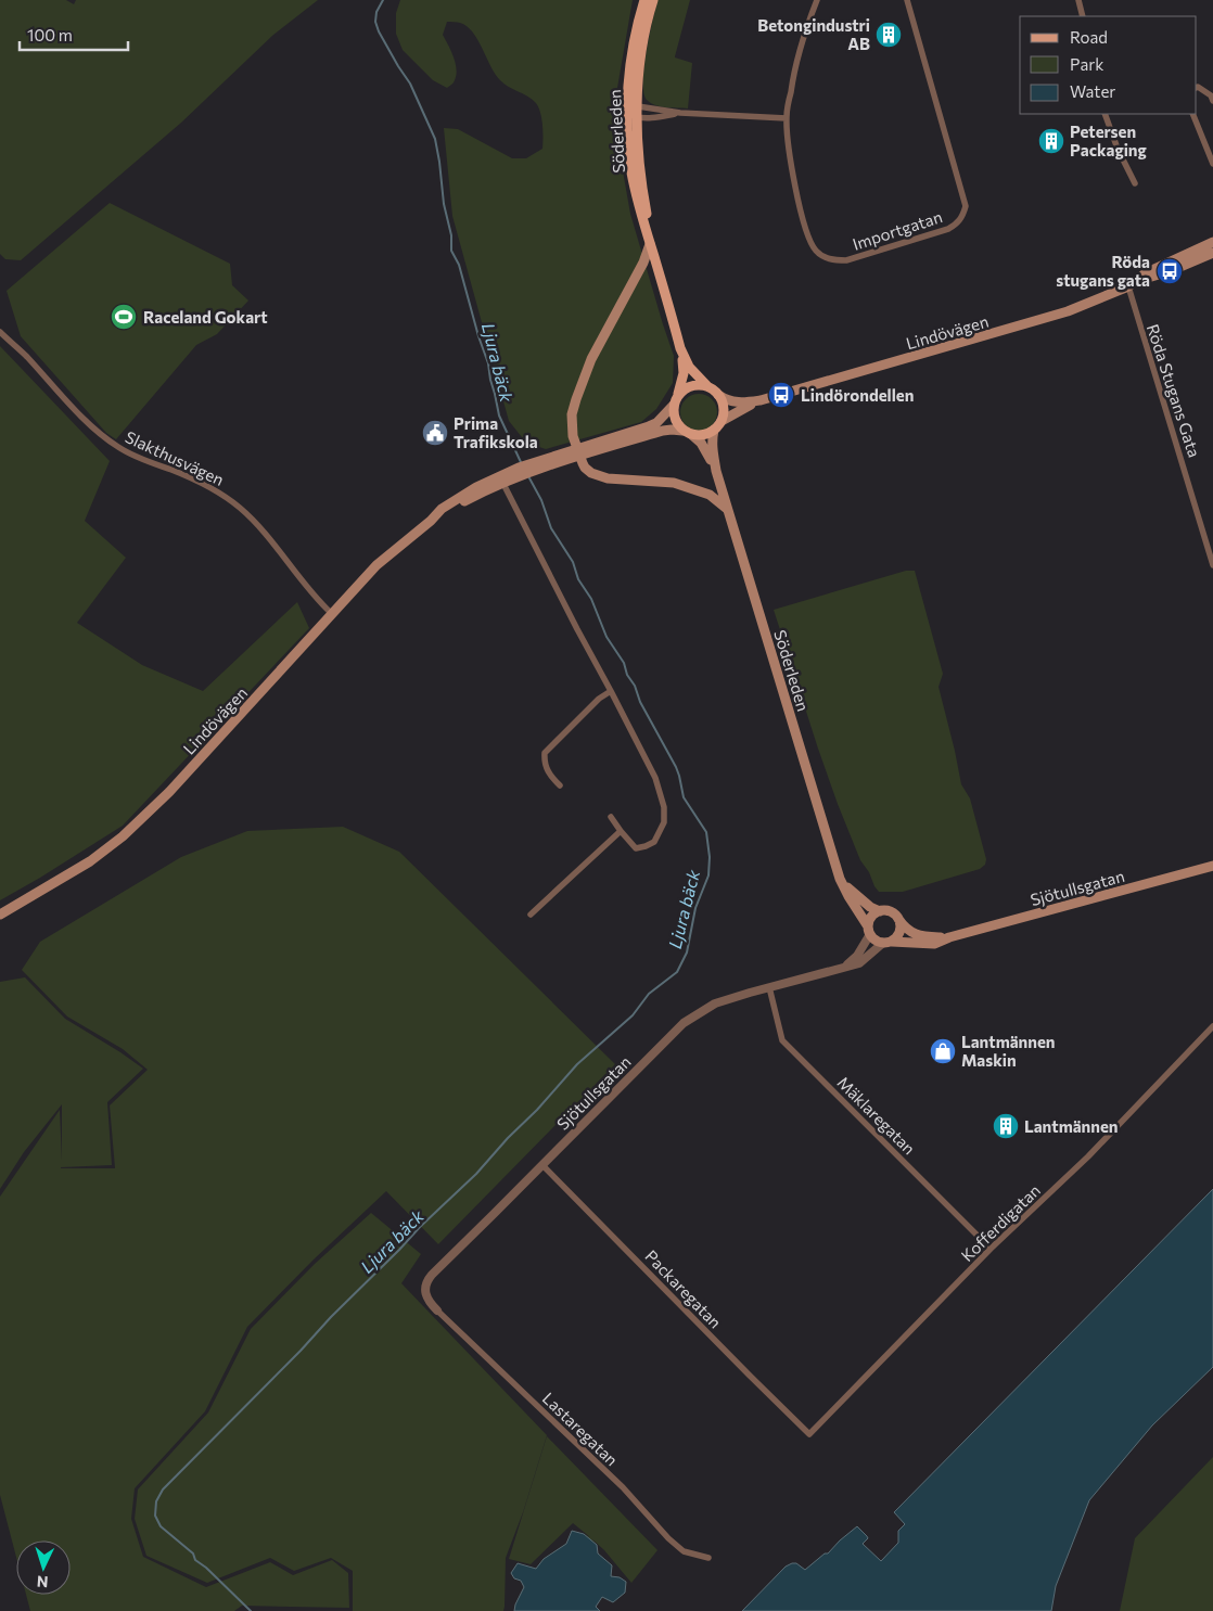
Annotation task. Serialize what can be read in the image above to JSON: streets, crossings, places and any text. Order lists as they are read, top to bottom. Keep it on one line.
{"streets":{"main road":["Söderleden","Lindövägen","Sjötullsgatan"],"street":["Importgatan","Röda Stugans Gata","Slakthusvägen","Mäklaregatan","Kofferdigatan","Packaregatan","Lastaregatan"]},"crossings":[["Söderleden","Lindövägen"],["Söderleden","Sjötullsgatan"],["Lindövägen","Röda Stugans Gata"],["Lindövägen","Slakthusvägen"],["Sjötullsgatan","Mäklaregatan"],["Sjötullsgatan","Packaregatan"],["Sjötullsgatan","Lastaregatan"],["Mäklaregatan","Kofferdigatan"],["Kofferdigatan","Packaregatan"]],"water":["Ljura bäck"],"places":{"building":["Betongindustri AB","Petersen Packaging","Lantmännen"],"bus stop":["Röda stugans gata","Lindörondellen"],"sports":["Raceland Gokart"],"public building":["Prima Trafikskola"],"shop":["Lantmännen Maskin"]},"legend":["Road","Park","Water"],"scale_bar":"100 m","north":"bottom"}
